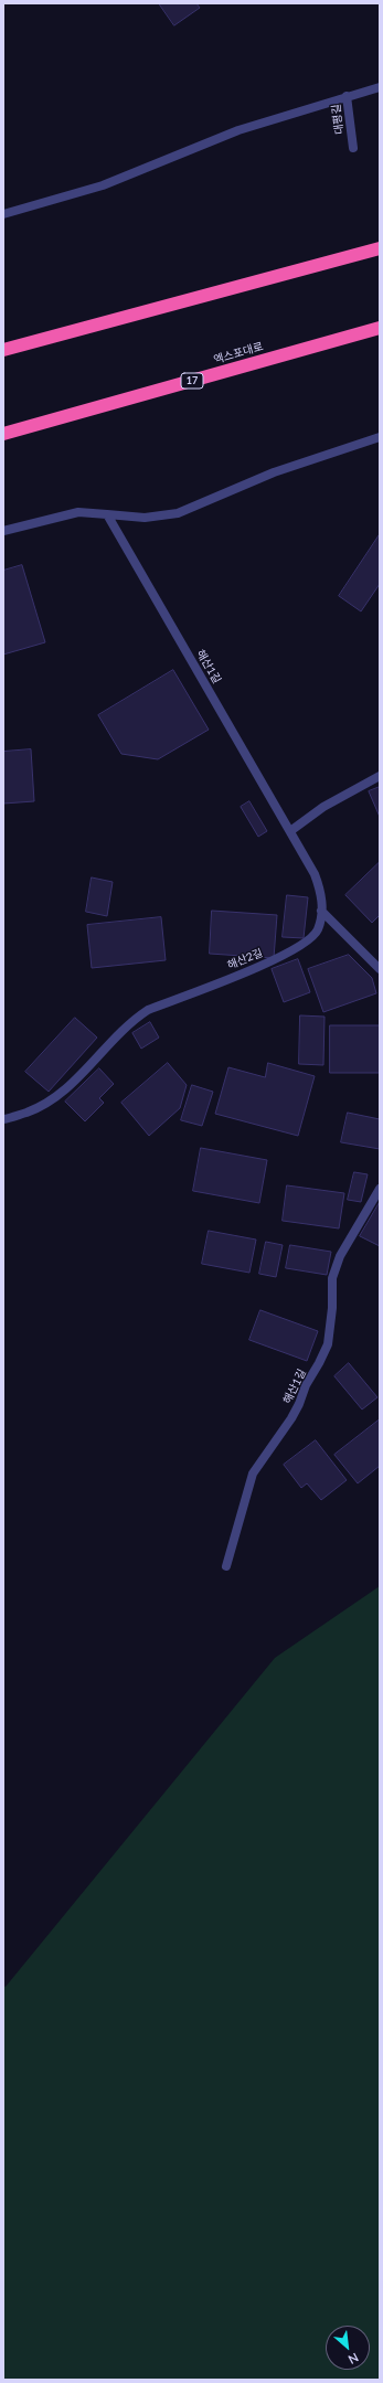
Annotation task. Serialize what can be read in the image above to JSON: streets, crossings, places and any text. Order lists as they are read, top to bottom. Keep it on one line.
{"streets":{"highway":["엑스포대로","17"],"street":["대평길","해산1길","해산2길"]},"crossings":[["해산1길","해산2길"]],"north":"bottom right"}
